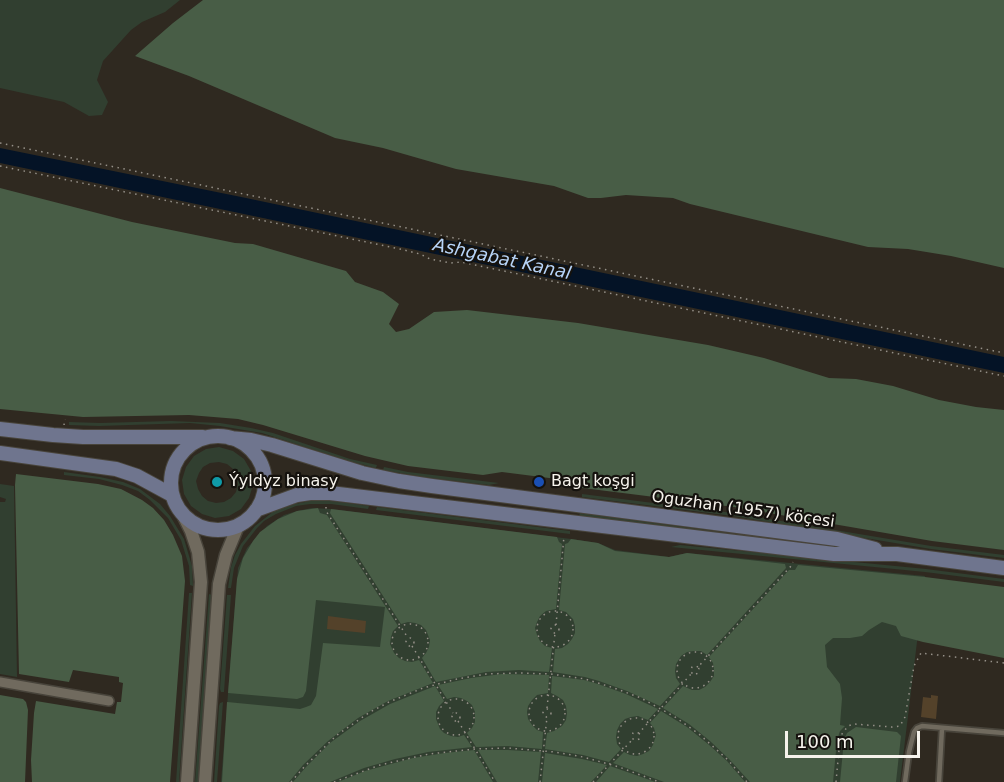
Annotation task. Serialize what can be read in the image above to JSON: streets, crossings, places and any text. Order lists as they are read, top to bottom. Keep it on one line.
{"streets":{"main road":["Oguzhan (1957) köçesi"]},"water":["Ashgabat Kanal"],"places":["Ýyldyz binasy","Bagt koşgi"],"scale_bar":"100 m"}
